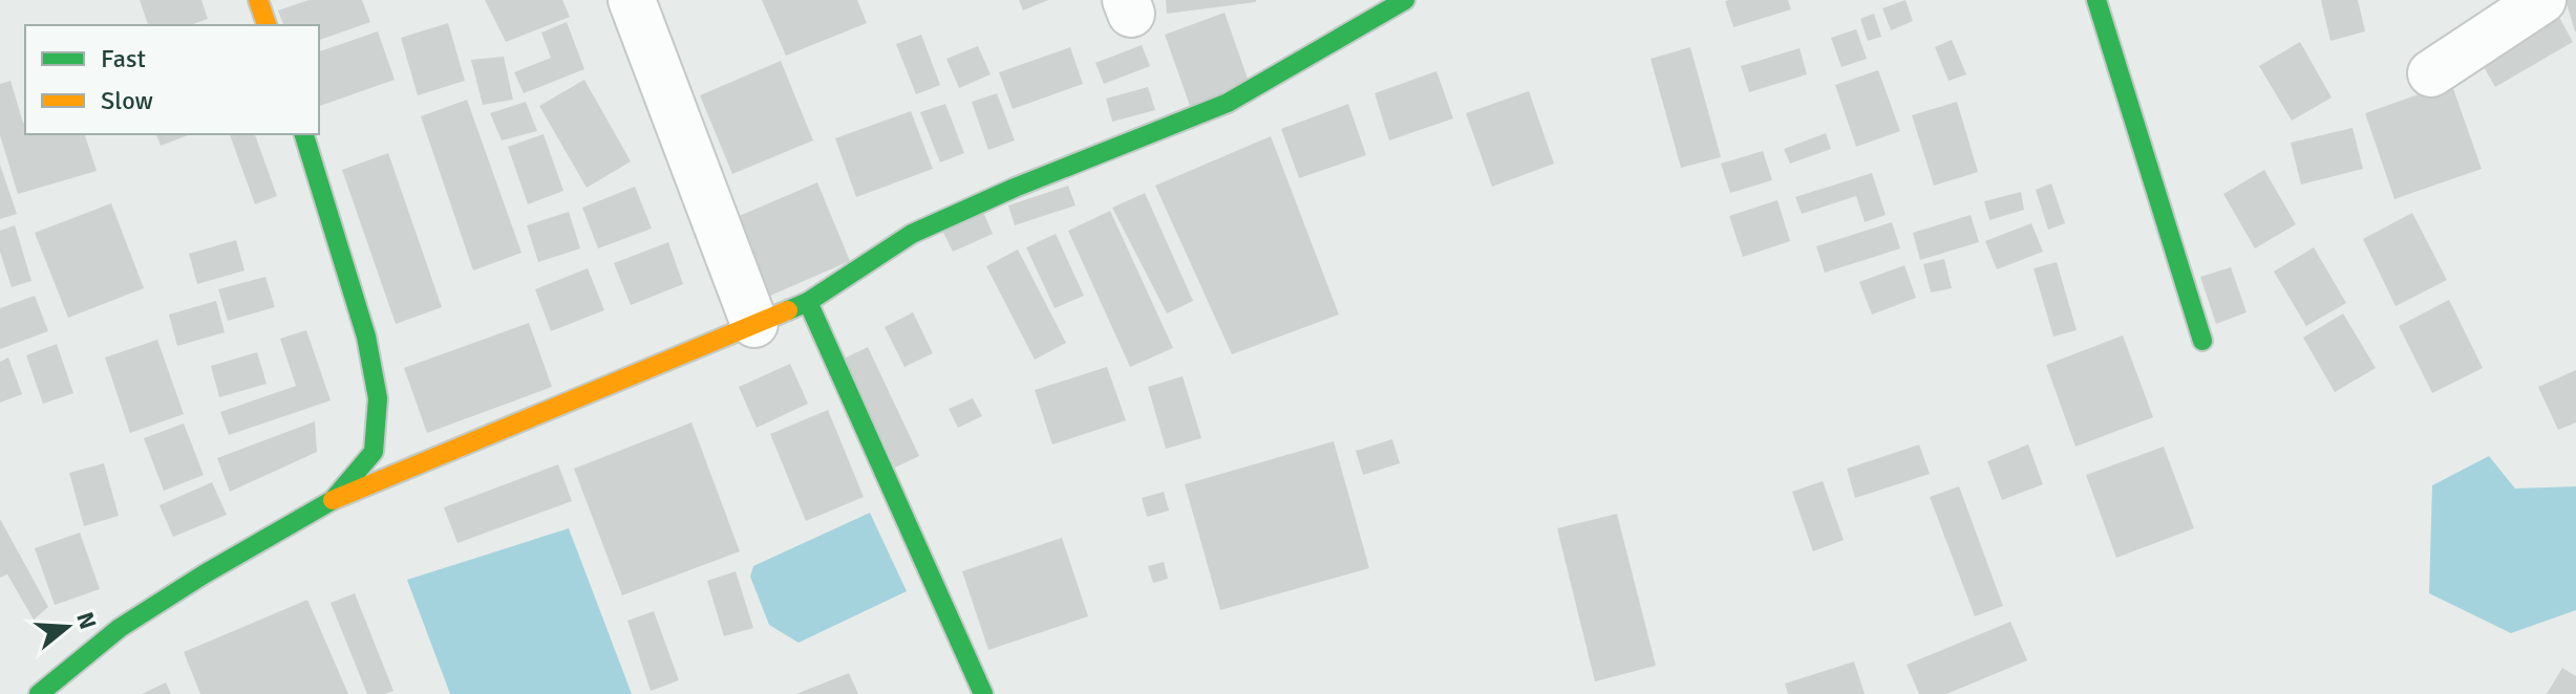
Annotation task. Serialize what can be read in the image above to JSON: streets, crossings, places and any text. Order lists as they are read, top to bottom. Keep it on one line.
{"legend":["Fast","Slow"],"north":"right"}
